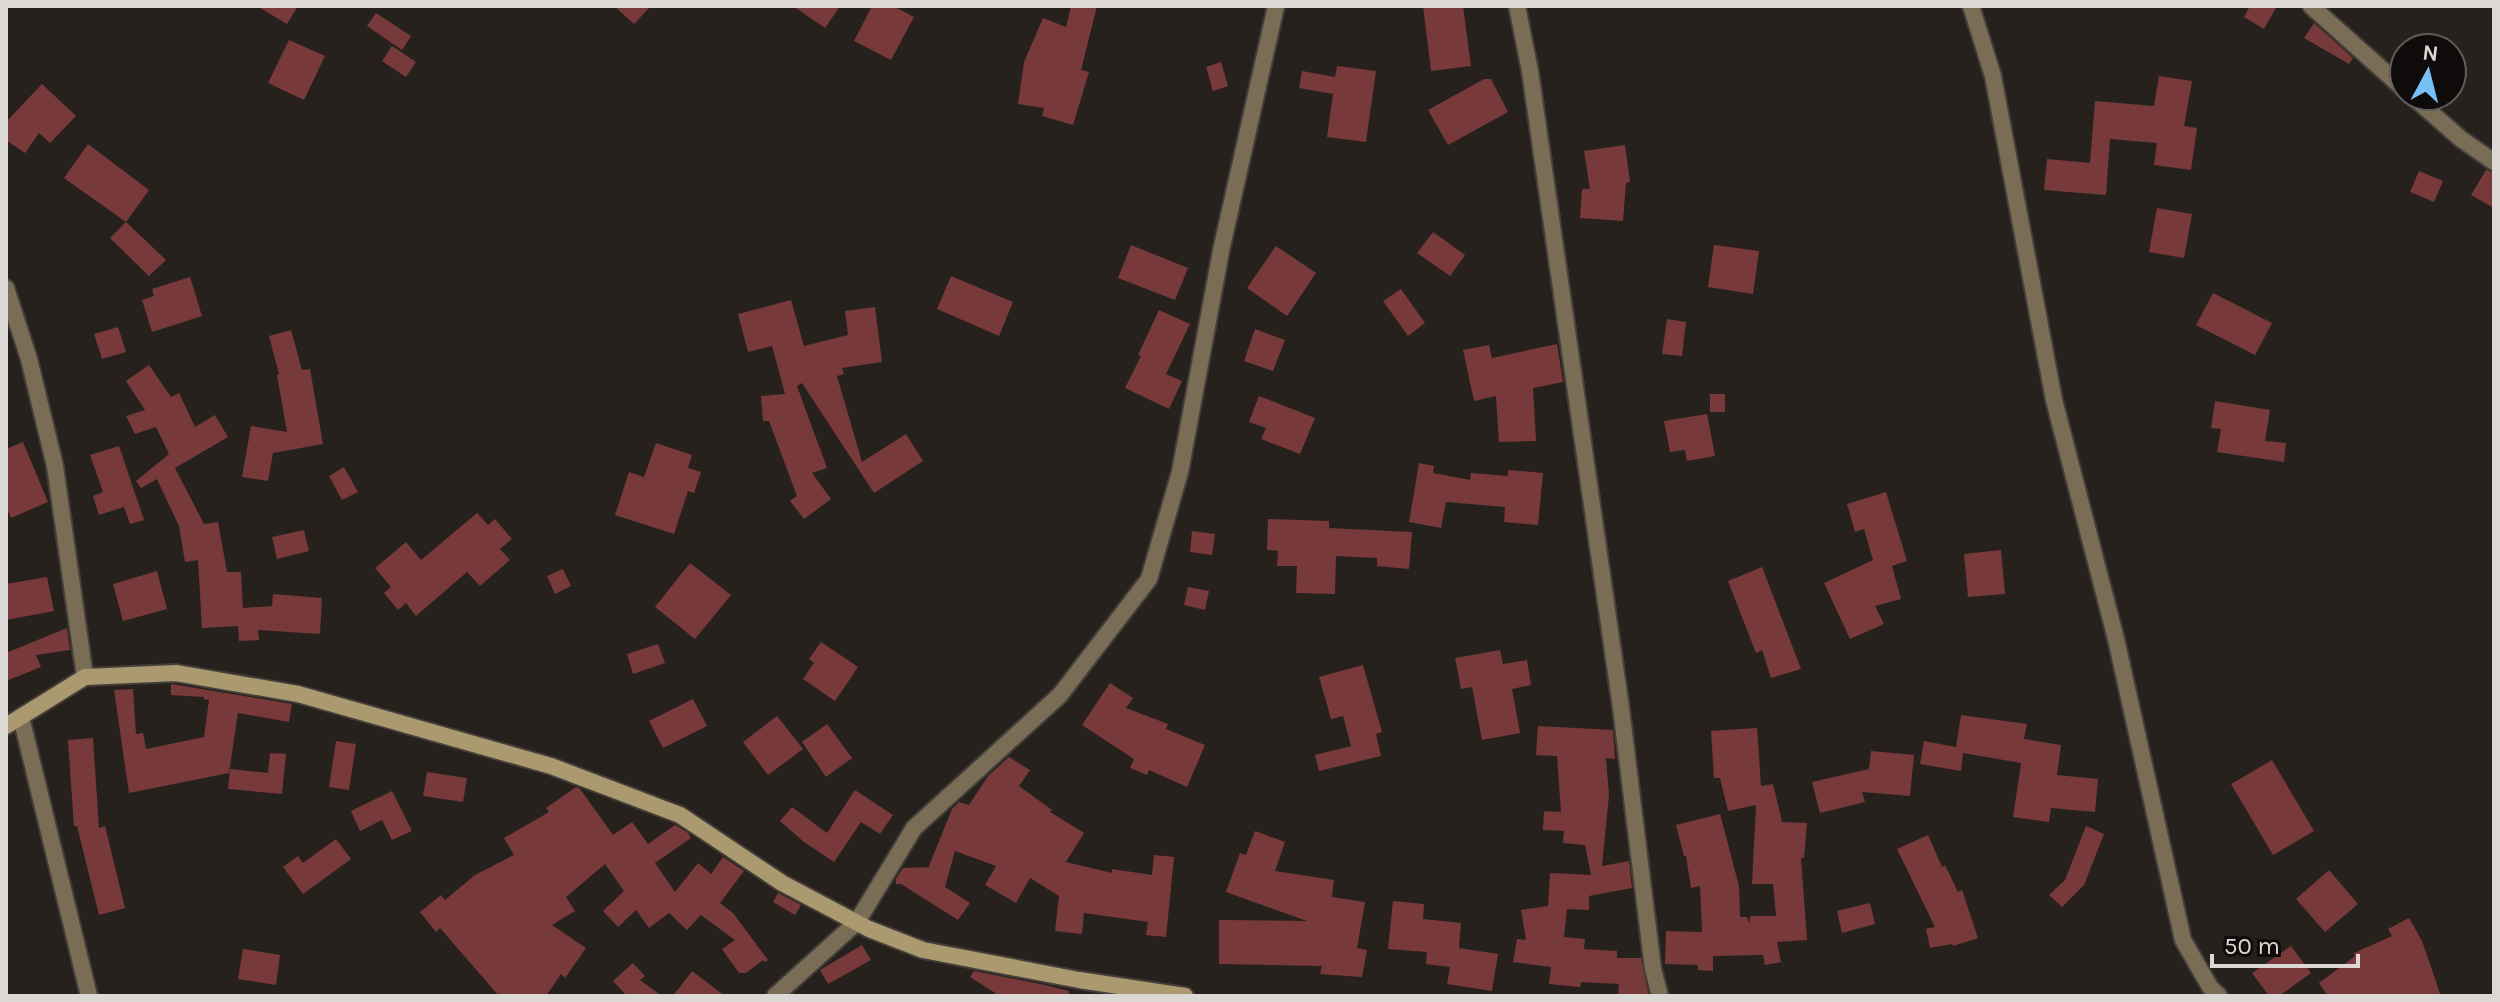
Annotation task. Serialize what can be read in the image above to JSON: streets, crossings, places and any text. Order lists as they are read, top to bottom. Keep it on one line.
{"scale_bar":"50 m","north":"top"}
